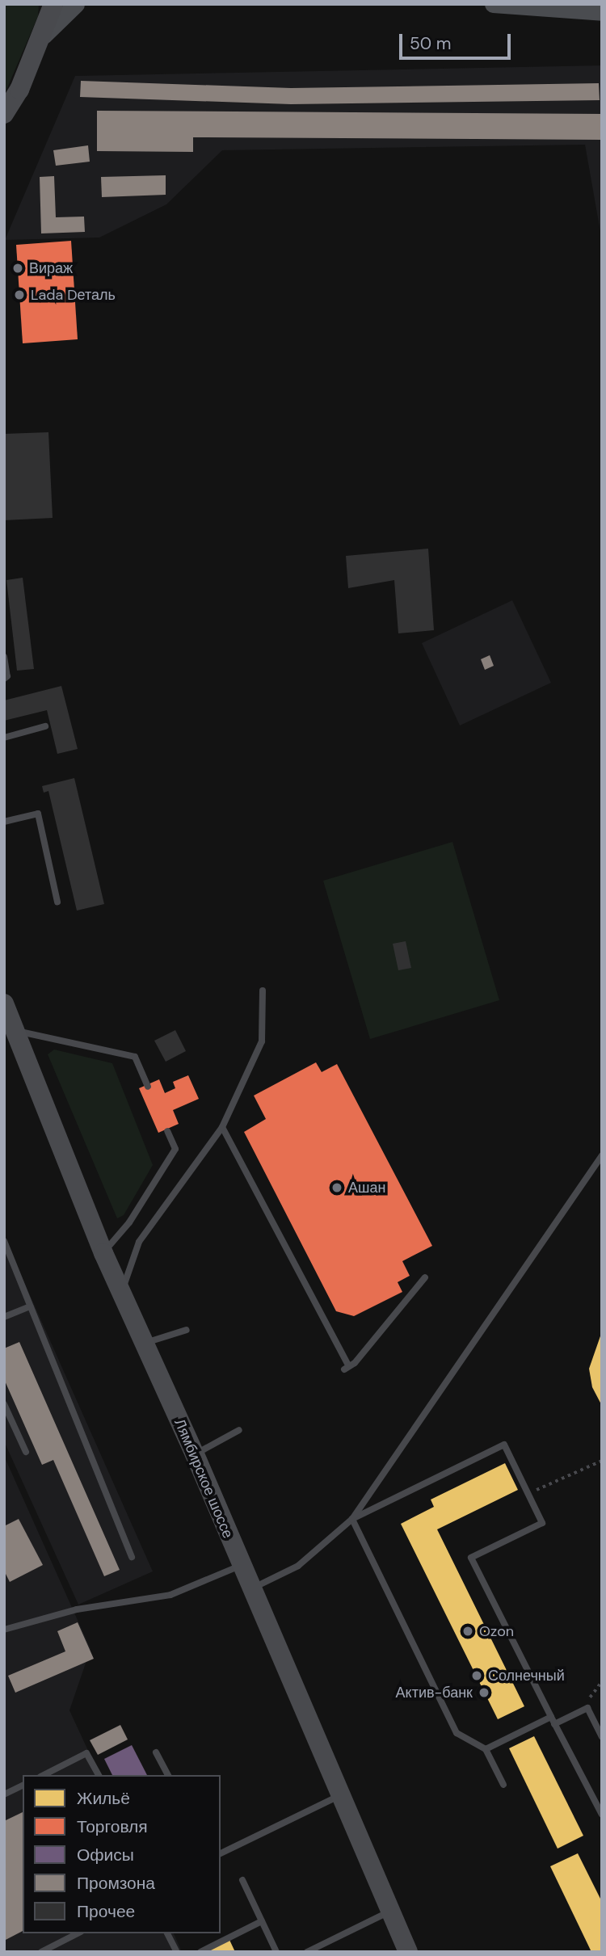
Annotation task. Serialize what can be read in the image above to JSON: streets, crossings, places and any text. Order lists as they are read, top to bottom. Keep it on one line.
{"streets":{"main road":["Лямбирское шоссе"]},"places":["Вираж","Lada Dеталь","Ашан","Ozon","Солнечный","Актив-банк"],"legend":["Жильё","Торговля","Офисы","Промзона","Прочее"],"scale_bar":"50 m"}
